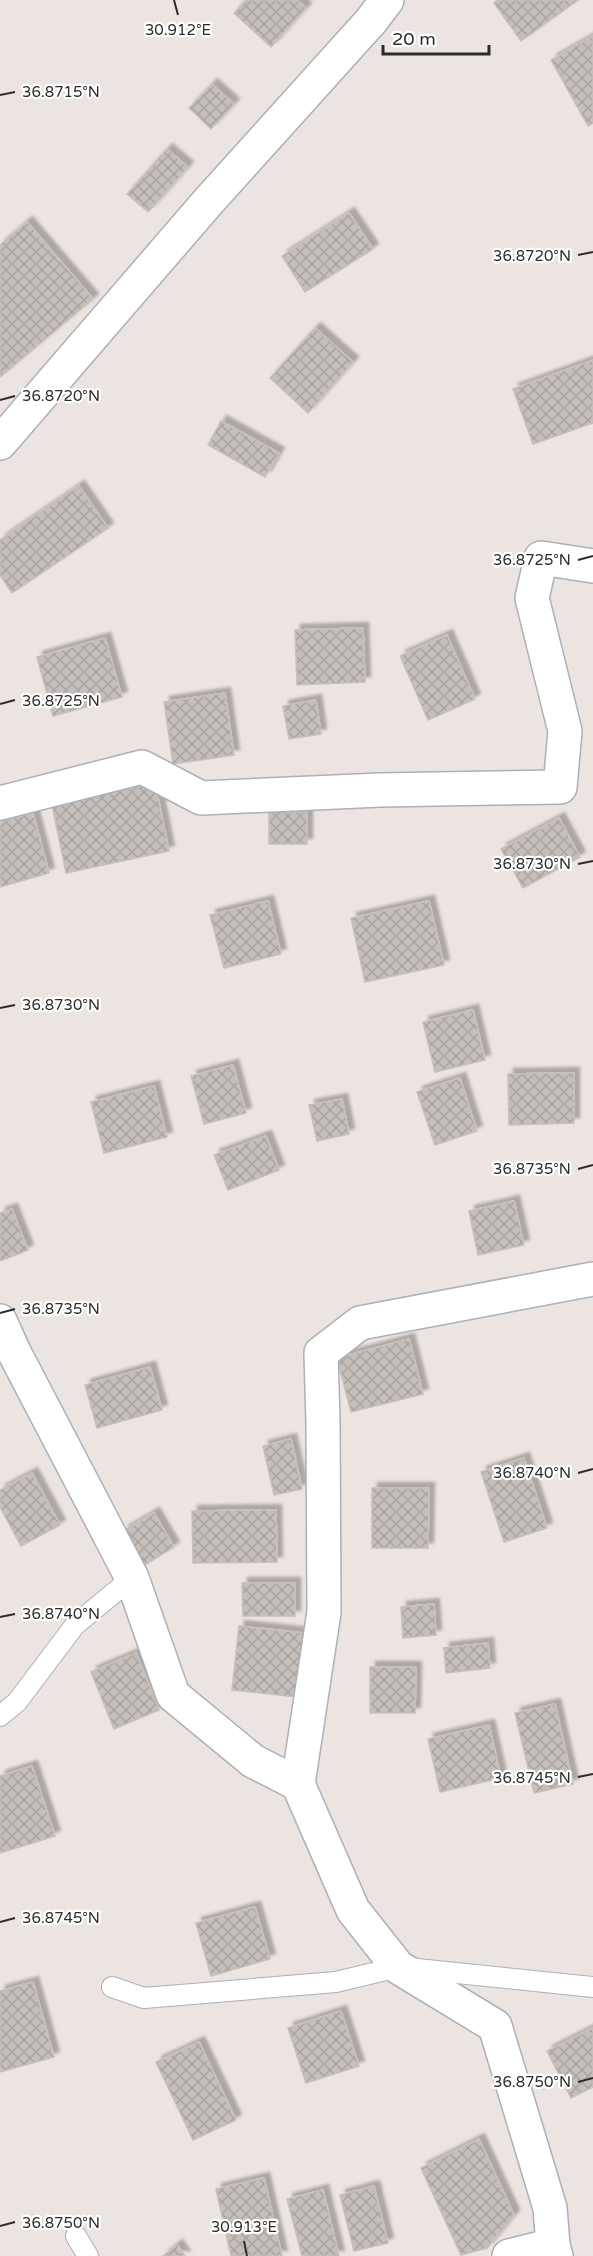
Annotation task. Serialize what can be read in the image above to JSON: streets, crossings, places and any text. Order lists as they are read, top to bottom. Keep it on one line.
{"scale_bar":"20 m","coordinates":["30.912°E","36.8715°N","36.8720°N","36.8725°N","36.8730°N","36.8735°N","36.8740°N","36.8745°N","36.8750°N","30.913°E"]}
